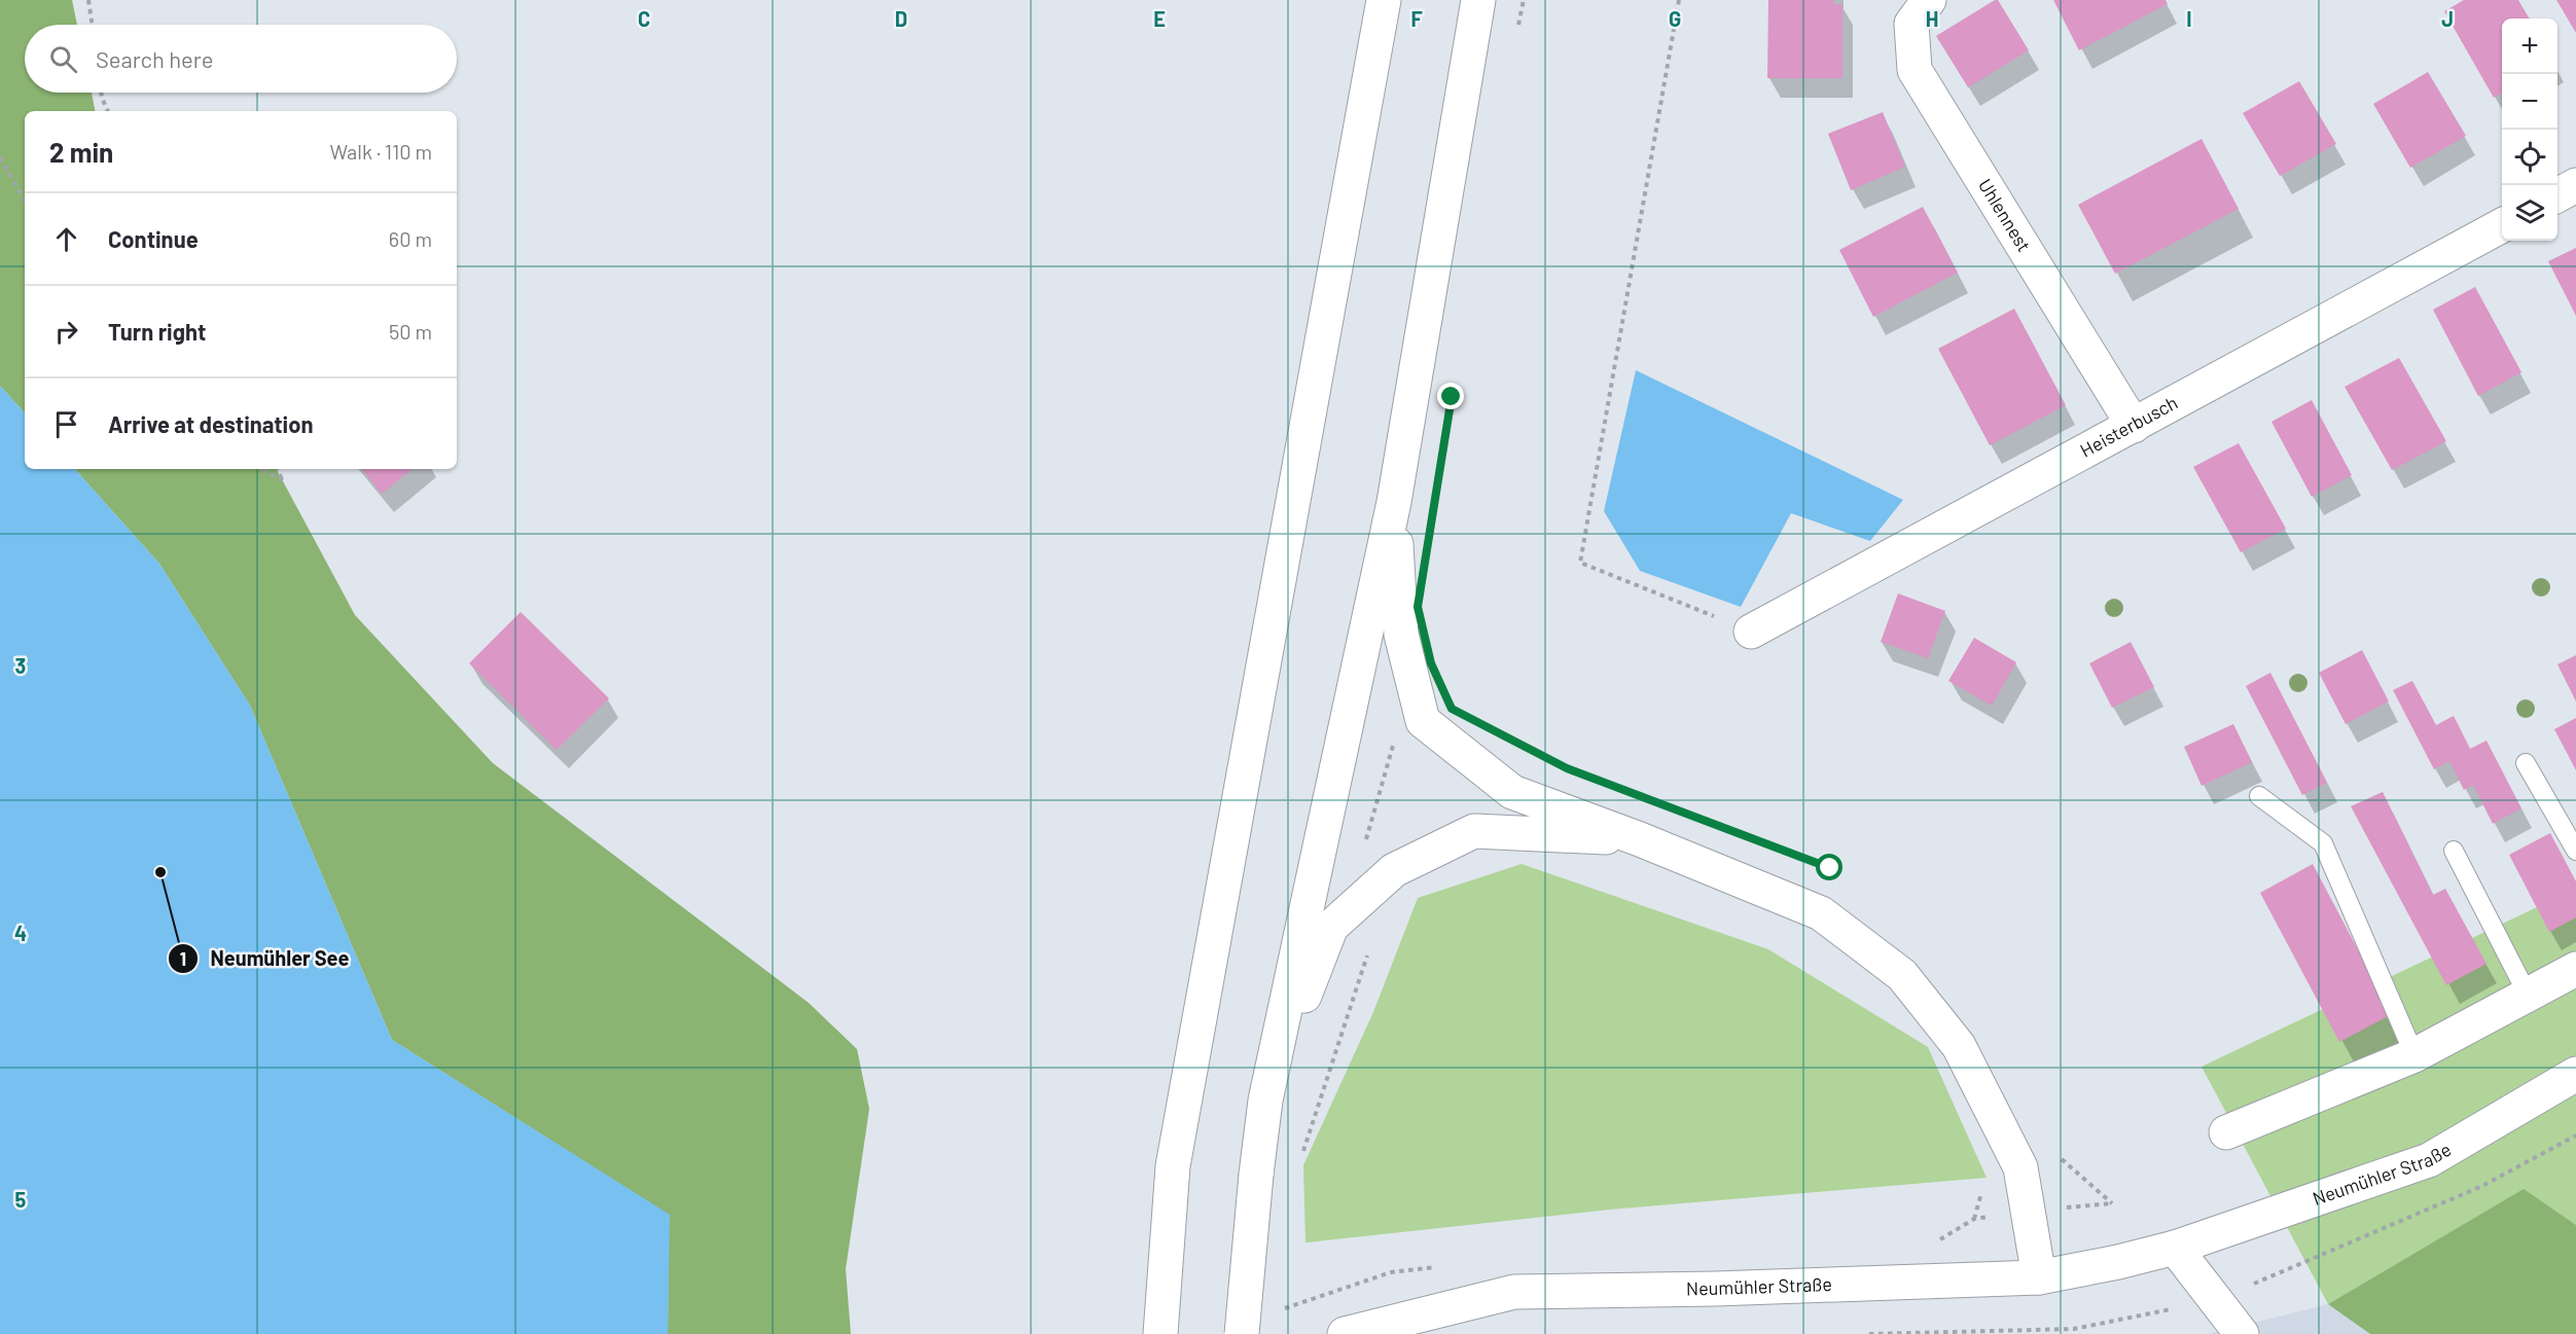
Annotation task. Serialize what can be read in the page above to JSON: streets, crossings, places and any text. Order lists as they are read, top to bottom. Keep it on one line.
{"streets":{"main road":["Uhlennest","Heisterbusch","Neumühler Straße"]},"crossings":[["Uhlennest","Heisterbusch"]],"places":["Neumühler See"],"page":{"map_buttons":["+","−"],"search":"Search here","heading":["2 min","Walk · 110 m"],"list":[["Continue","60 m"],["Turn right","50 m"],"Arrive at destination"]},"grid":{"columns":["C","D","E","F","G","H","I","J"],"rows":["3","4","5"]}}
